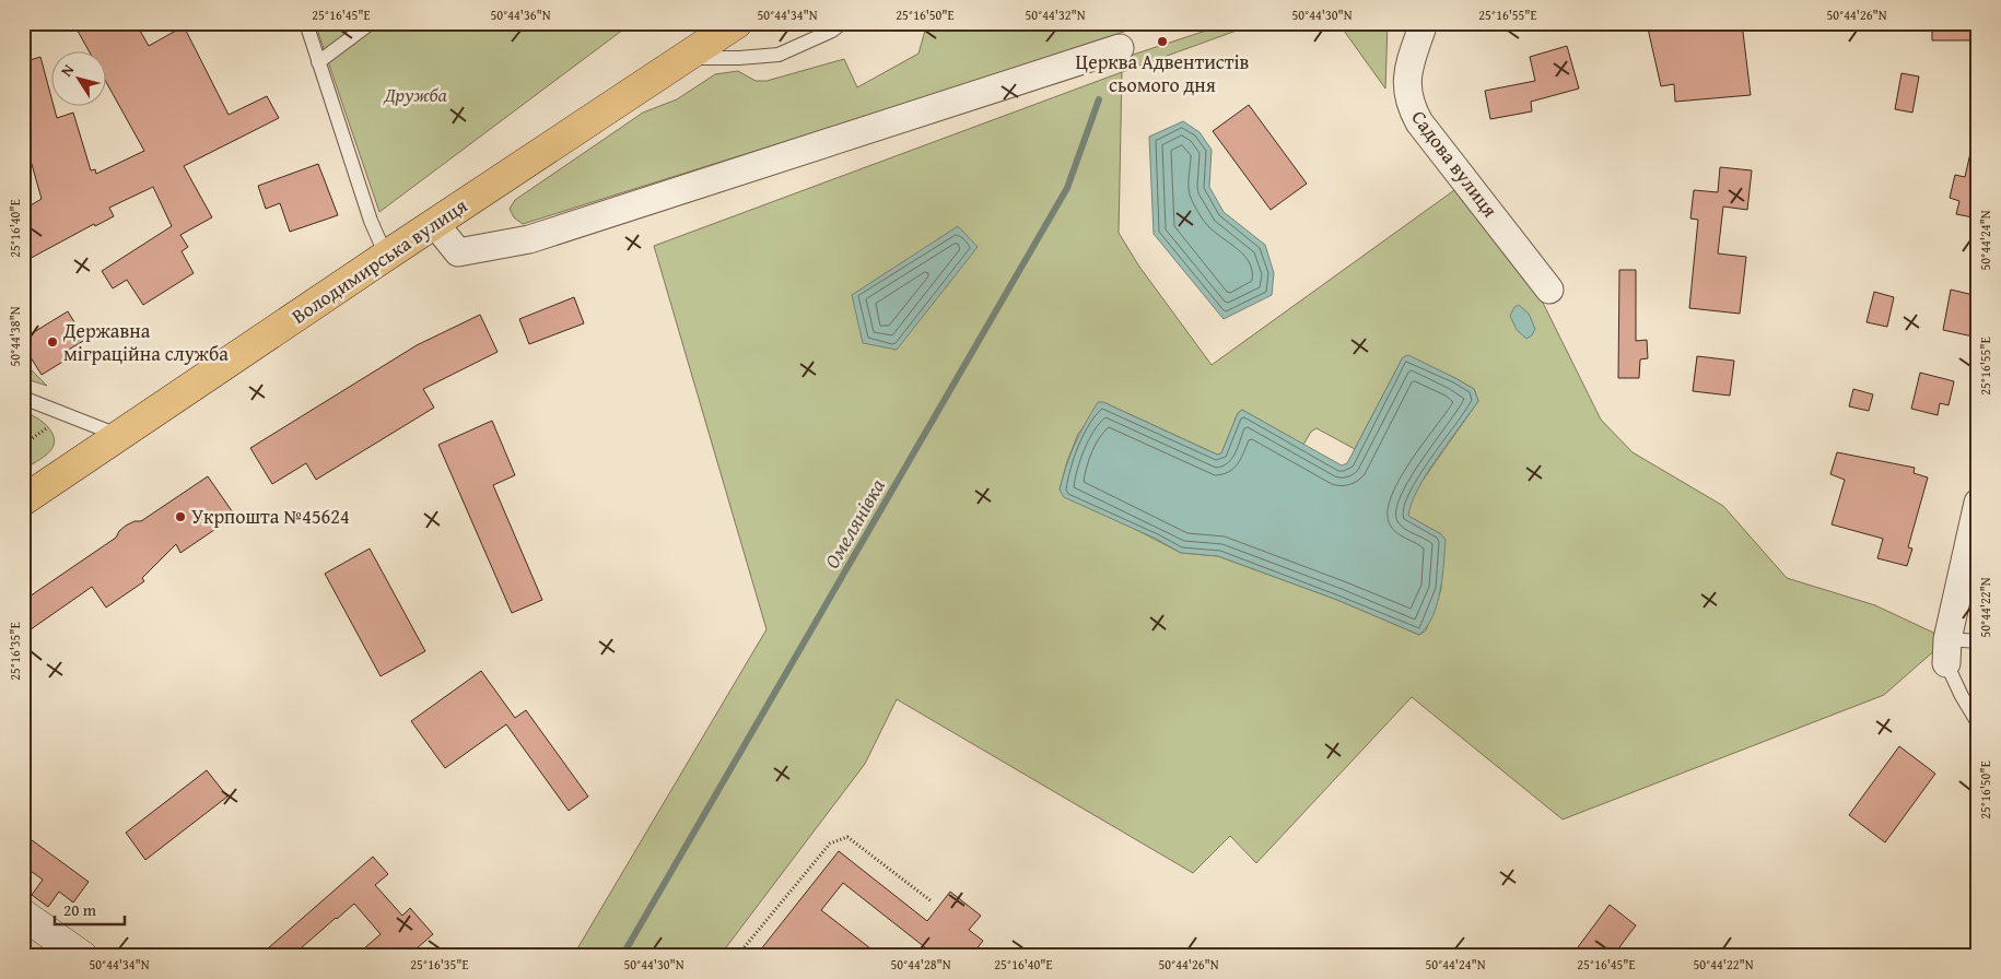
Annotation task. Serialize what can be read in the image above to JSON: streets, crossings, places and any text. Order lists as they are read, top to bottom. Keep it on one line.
{"streets":{"main road":["Володимирська вулиця"],"street":["Садова вулиця"]},"water":["Омелянівка"],"parks":["Дружба"],"places":["Церква Адвентистів сьомого дня","Державна міграційна служба","Укрпошта №45624"],"scale_bar":"20 m","north":"top left","coordinates":["25°16'45\"E","50°44'36\"N","50°44'34\"N","25°16'50\"E","50°44'32\"N","50°44'30\"N","25°16'55\"E","50°44'26\"N","25°16'40\"E","50°44'24\"N","50°44'38\"N","50°44'22\"N","25°16'35\"E","50°44'28\"N"]}
